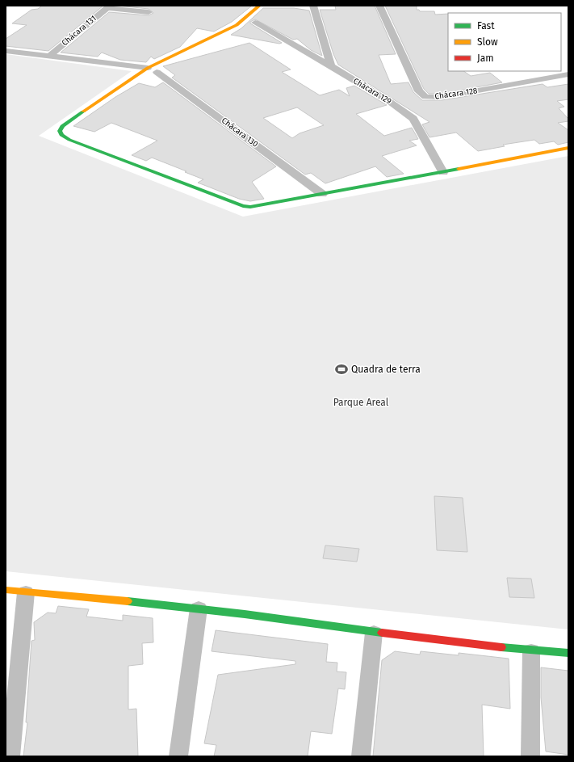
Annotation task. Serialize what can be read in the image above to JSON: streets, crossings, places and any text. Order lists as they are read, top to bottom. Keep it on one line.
{"streets":{"street":["Chácara 131","Chácara 129","Chácara 128","Chácara 130"]},"parks":["Parque Areal"],"places":{"sports":["Quadra de terra"]},"legend":["Fast","Slow","Jam"]}
